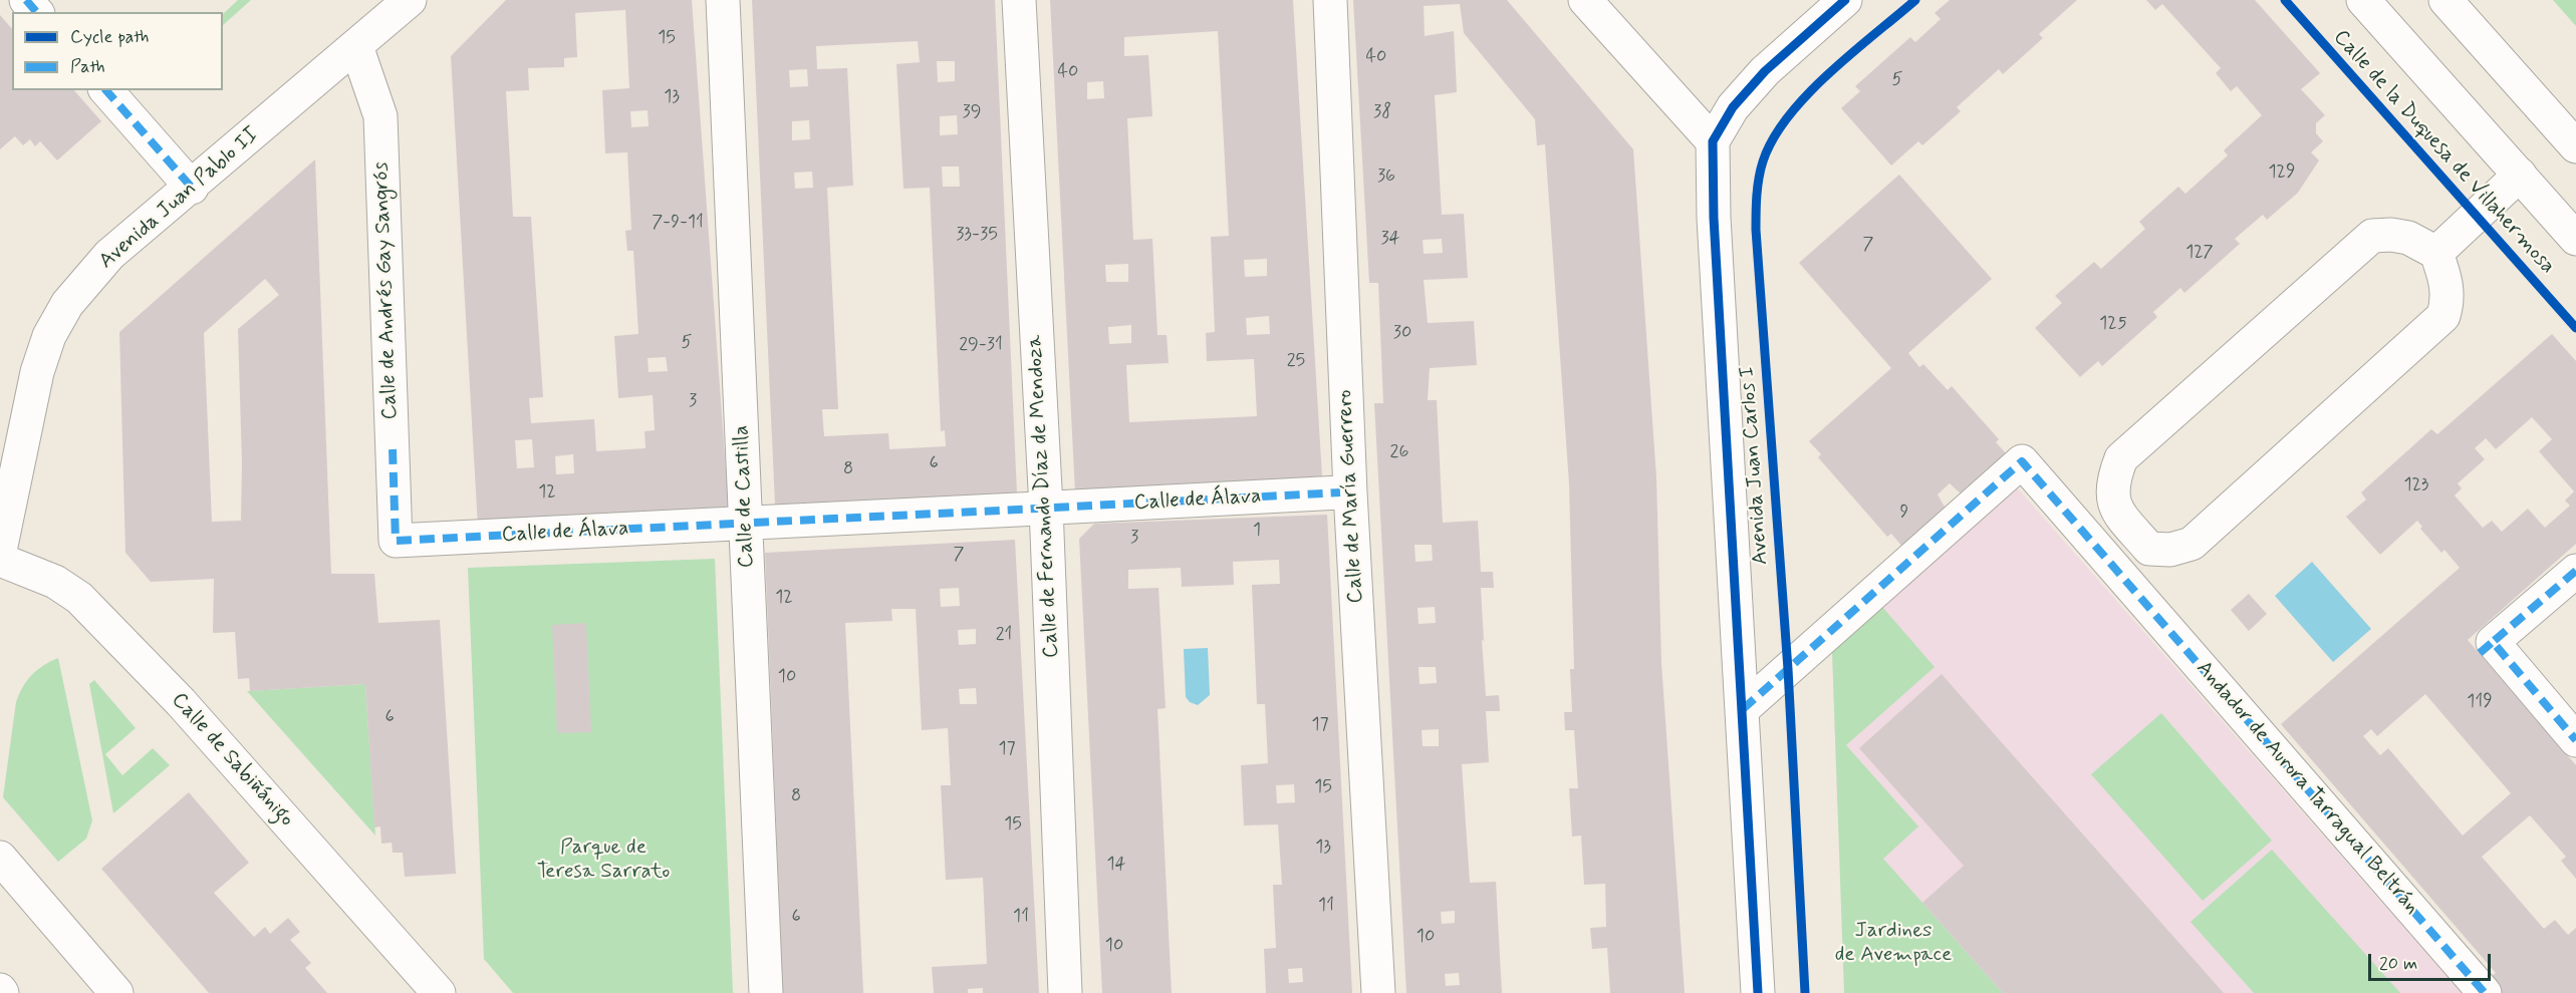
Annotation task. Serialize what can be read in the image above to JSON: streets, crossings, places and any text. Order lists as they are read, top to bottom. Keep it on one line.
{"streets":{"street":["Calle de la Duquesa de Villahermosa","Avenida Juan Pablo II","Calle de Andrés Gay Sangrós","Avenida Juan Carlos I","Calle de Castilla","Calle de Fernando Díaz de Mendoza","Calle de María Guerrero","Calle de Álava","Calle de Sabiñánigo","Andador de Aurora Tarragual Beltrán"]},"crossings":[["Avenida Juan Pablo II","Calle de Andrés Gay Sangrós"],["Calle de Andrés Gay Sangrós","Calle de Álava"],["Avenida Juan Carlos I","Andador de Aurora Tarragual Beltrán"]],"parks":["Parque de Teresa Sarrato","Jardines de Avempace"],"house_numbers":["15","40","40","5","13","39","38","129","36","7-9-11","33-35","34","7","127","125","30","5","29-31","25","3","26","6","8","123","12","9","1","3","7","12","21","10","119","6","17","17","15","8","15","13","14","11","6","11","10","10"],"legend":["Cycle path","Path"],"scale_bar":"20 m"}
